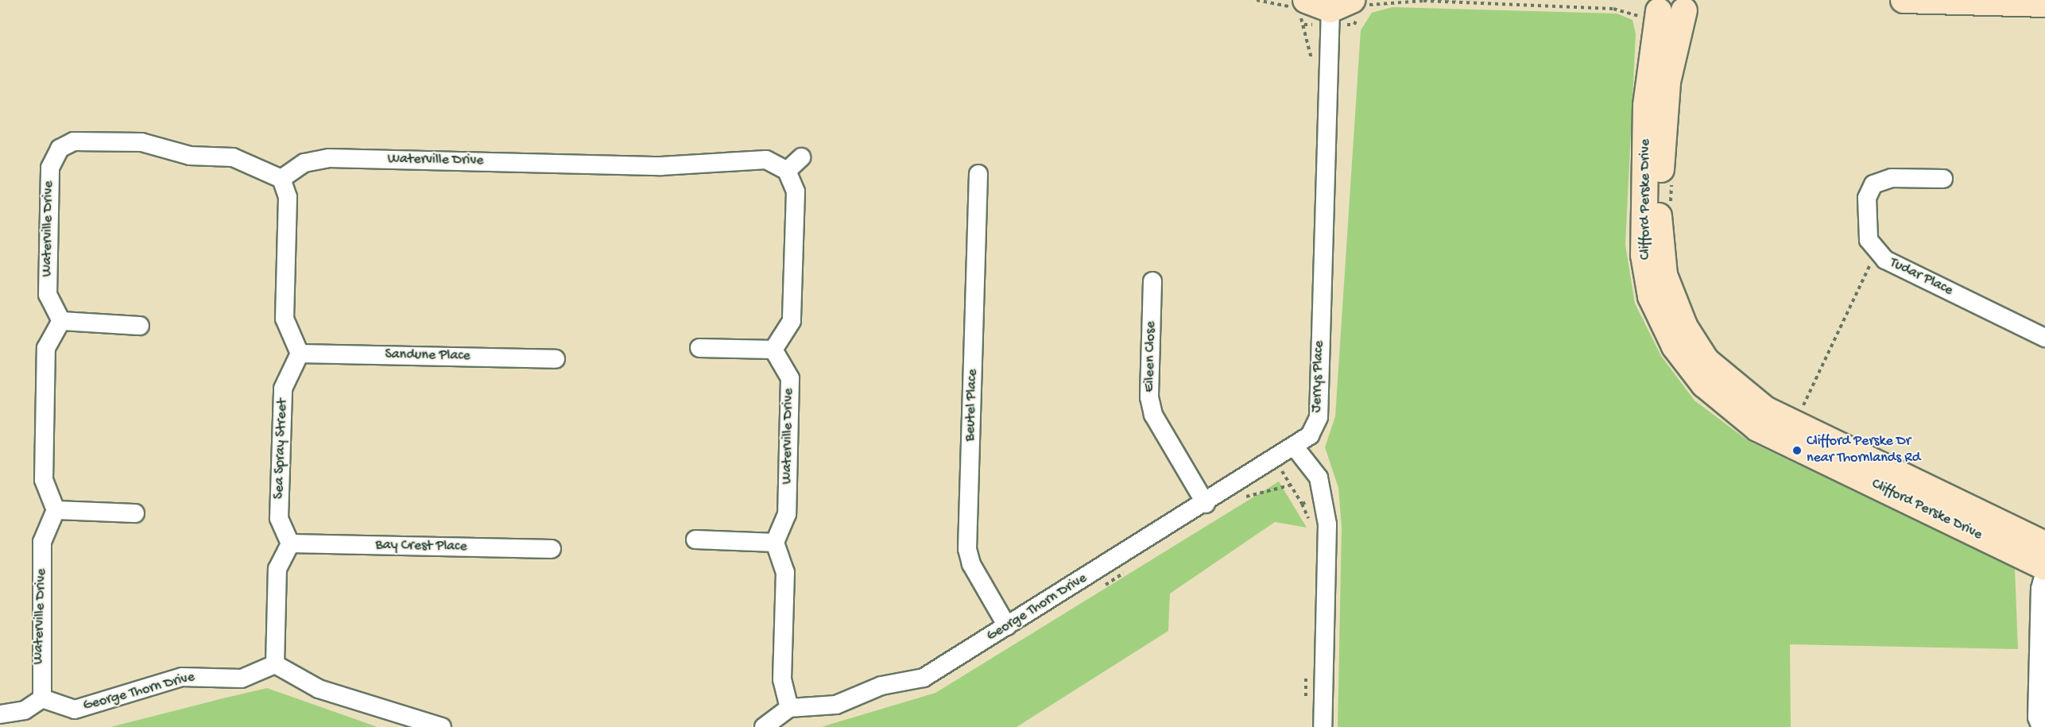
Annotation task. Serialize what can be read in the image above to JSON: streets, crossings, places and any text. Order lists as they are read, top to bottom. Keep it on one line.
{"streets":{"street":["Waterville Drive","Clifford Perske Drive","Tudar Place","Sandune Place","Eileen Close","Jerrys Place","Beutel Place","Sea Spray Street","Bay Crest Place","George Thorn Drive"]},"crossings":[["Waterville Drive","George Thorn Drive"],["Sandune Place","Sea Spray Street"],["Eileen Close","George Thorn Drive"],["Jerrys Place","George Thorn Drive"],["Beutel Place","George Thorn Drive"],["Sea Spray Street","Bay Crest Place"]],"places":["Clifford Perske Dr near Thornlands Rd"]}
